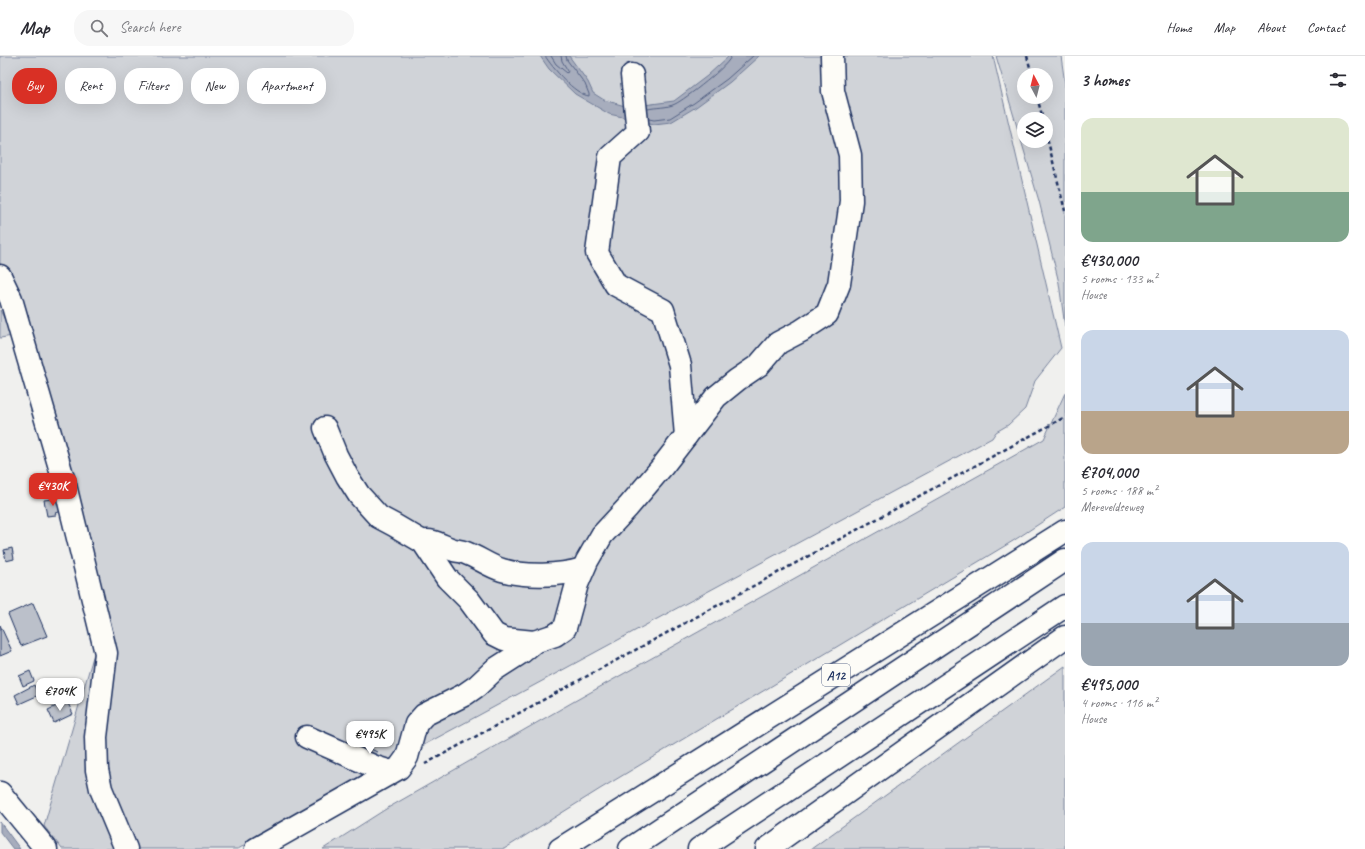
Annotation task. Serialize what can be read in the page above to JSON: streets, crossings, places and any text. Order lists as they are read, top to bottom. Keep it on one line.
{"streets":{"main road":["A12"]},"north":"top","page":{"header":"Map","search":"Search here","nav":["Home","Map","About","Contact"],"heading":"3 homes","chip":["Buy","Rent","Filters","New","Apartment"],"list":[{"name":"€430,000","note":"5 rooms · 133 m² · House"},{"name":"€704,000","note":"5 rooms · 188 m² · Mereveldseweg"},{"name":"€495,000","note":"4 rooms · 116 m² · House"}],"price":["€430K","€704K","€495K"]}}
